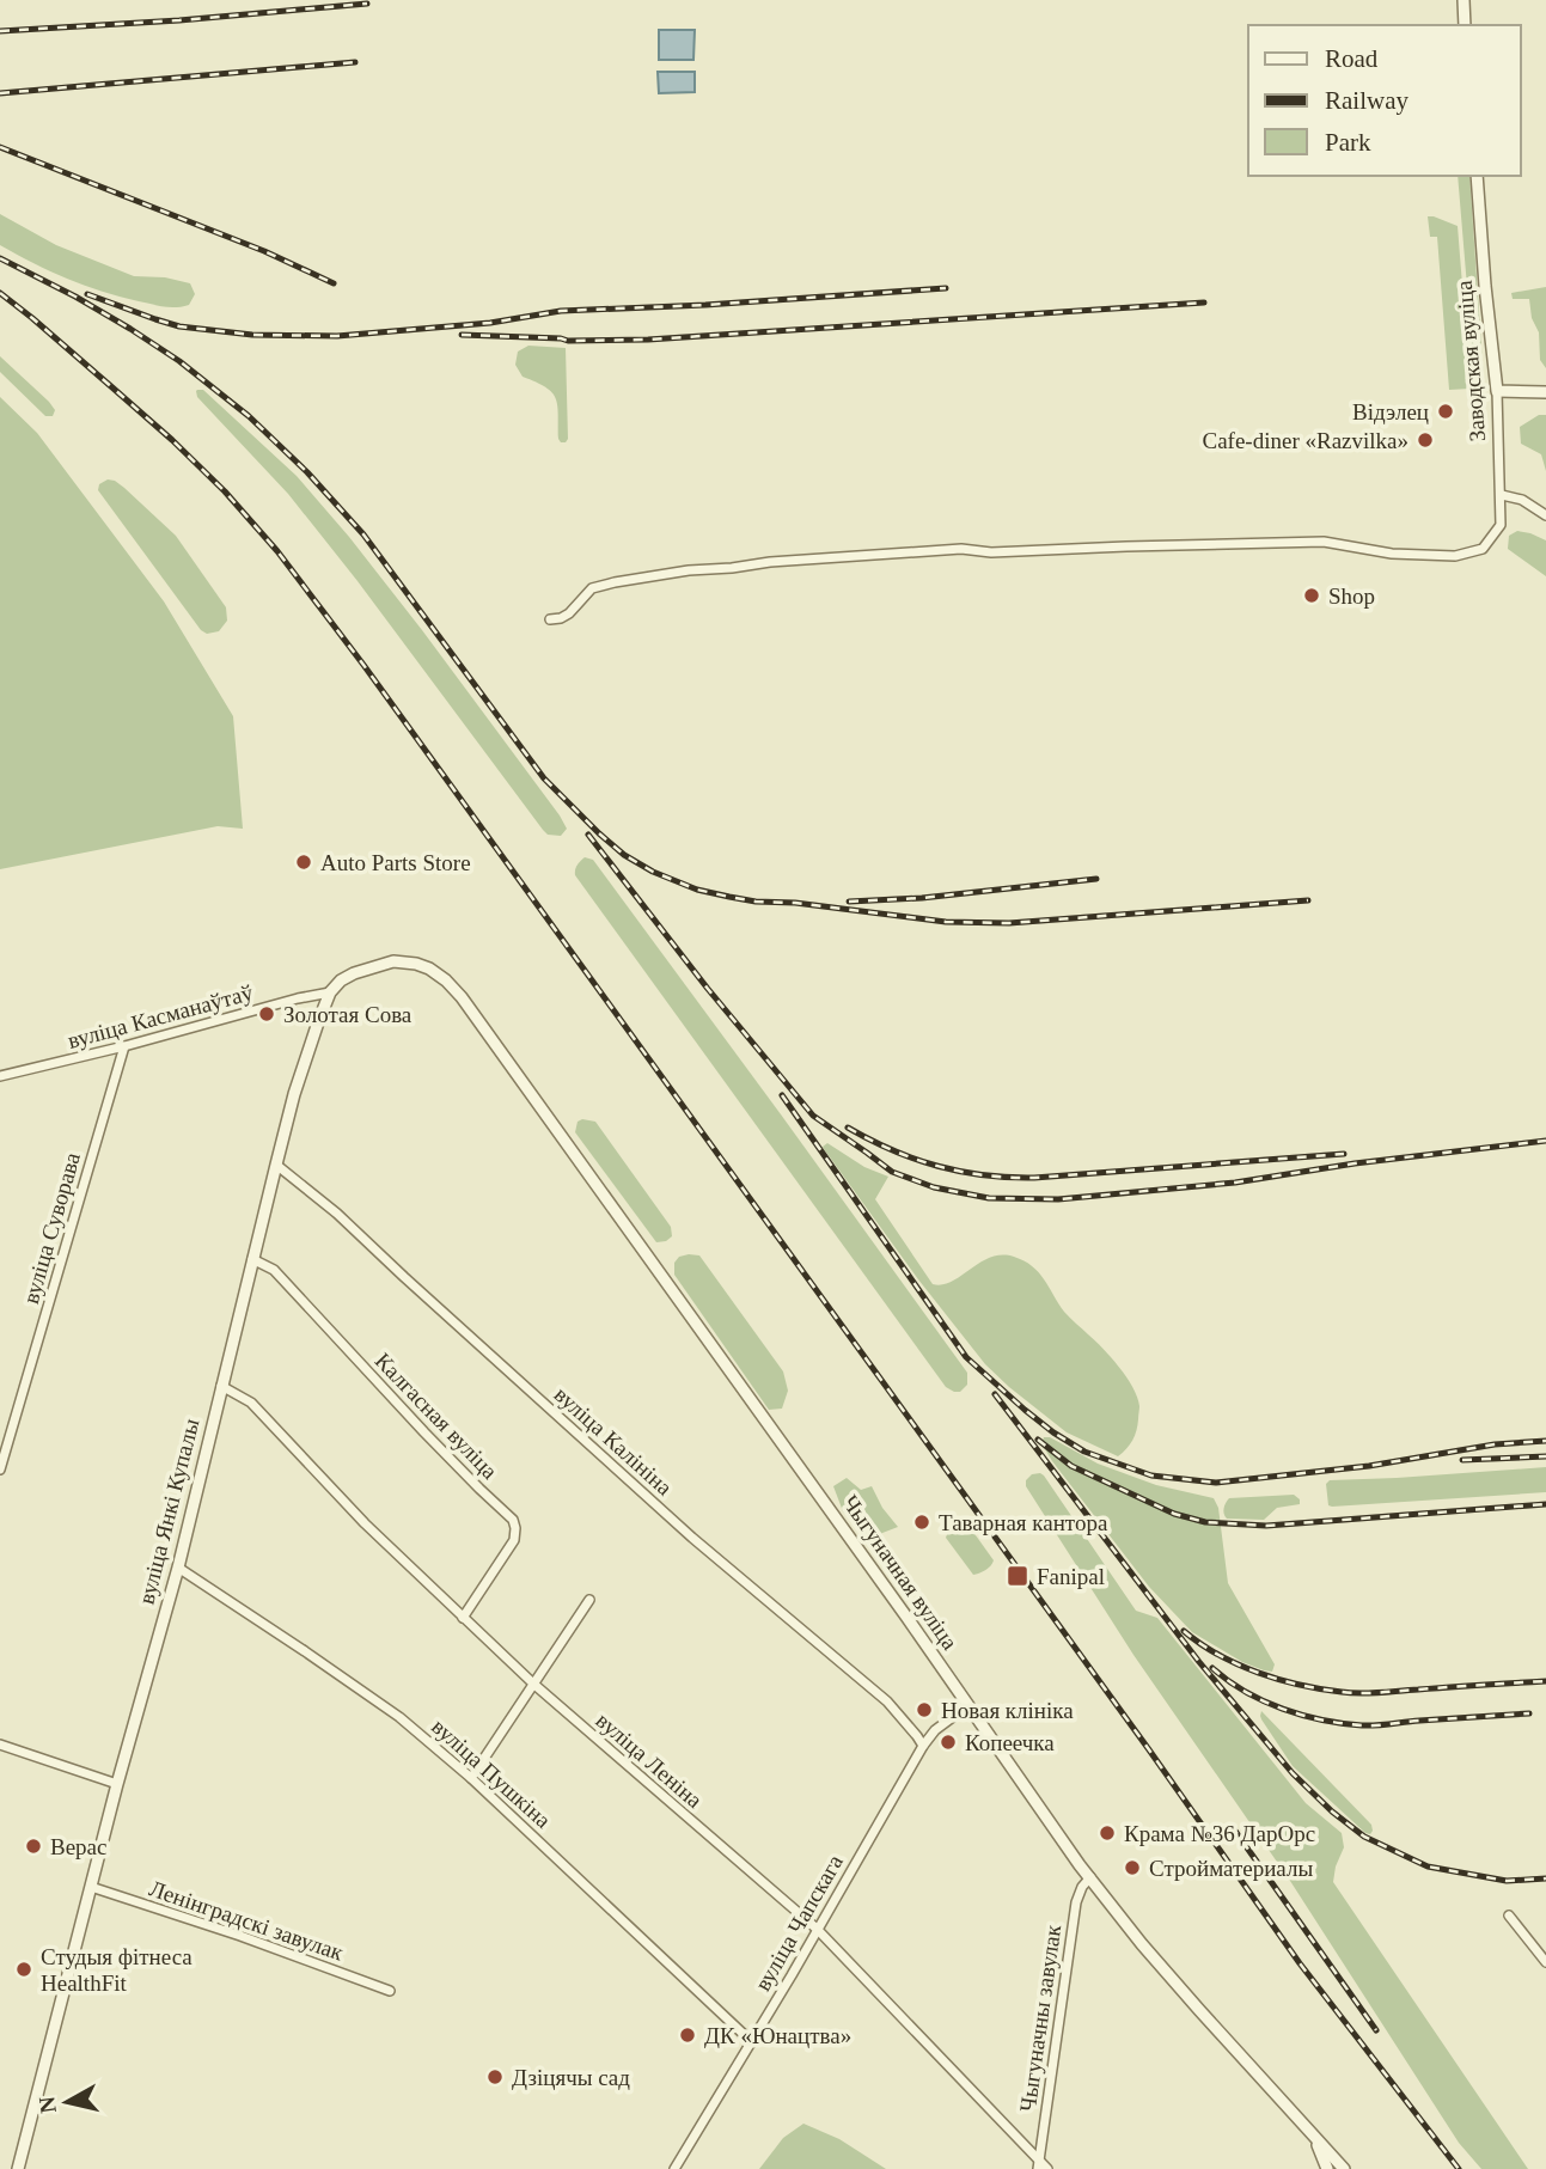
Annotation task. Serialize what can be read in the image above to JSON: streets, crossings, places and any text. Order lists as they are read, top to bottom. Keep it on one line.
{"streets":{"street":["Заводская вуліца","вуліца Касманаўтаў","вуліца Суворава","Калгасная вуліца","вуліца Калініна","вуліца Янкі Купалы","Чыгуначная вуліца","вуліца Леніна","вуліца Пушкіна","Ленінградскі завулак","вуліца Чапскага","Чыгуначны завулак"]},"crossings":[["вуліца Касманаўтаў","вуліца Суворава"],["вуліца Касманаўтаў","вуліца Янкі Купалы"],["вуліца Касманаўтаў","Чыгуначная вуліца"],["Калгасная вуліца","вуліца Янкі Купалы"],["Калгасная вуліца","вуліца Леніна"],["вуліца Калініна","вуліца Янкі Купалы"],["вуліца Калініна","вуліца Чапскага"],["вуліца Янкі Купалы","Чыгуначная вуліца"],["вуліца Янкі Купалы","вуліца Леніна"],["вуліца Янкі Купалы","вуліца Пушкіна"],["вуліца Янкі Купалы","Ленінградскі завулак"],["Чыгуначная вуліца","вуліца Чапскага"],["Чыгуначная вуліца","Чыгуначны завулак"],["вуліца Леніна","вуліца Чапскага"],["вуліца Леніна","Чыгуначны завулак"],["вуліца Пушкіна","вуліца Чапскага"]],"places":{"other":["Відэлец","Cafe-diner «Razvilka»","Shop","Auto Parts Store","Золотая Сова","Таварная кантора","Новая клініка","Копеечка","Крама №36 ДарОрс","Верас","Стройматериалы","Студыя фітнеса HealthFit","ДК «Юнацтва»","Дзіцячы сад"],"transit":["Fanipal"]},"legend":["Road","Railway","Park"],"north":"left"}
